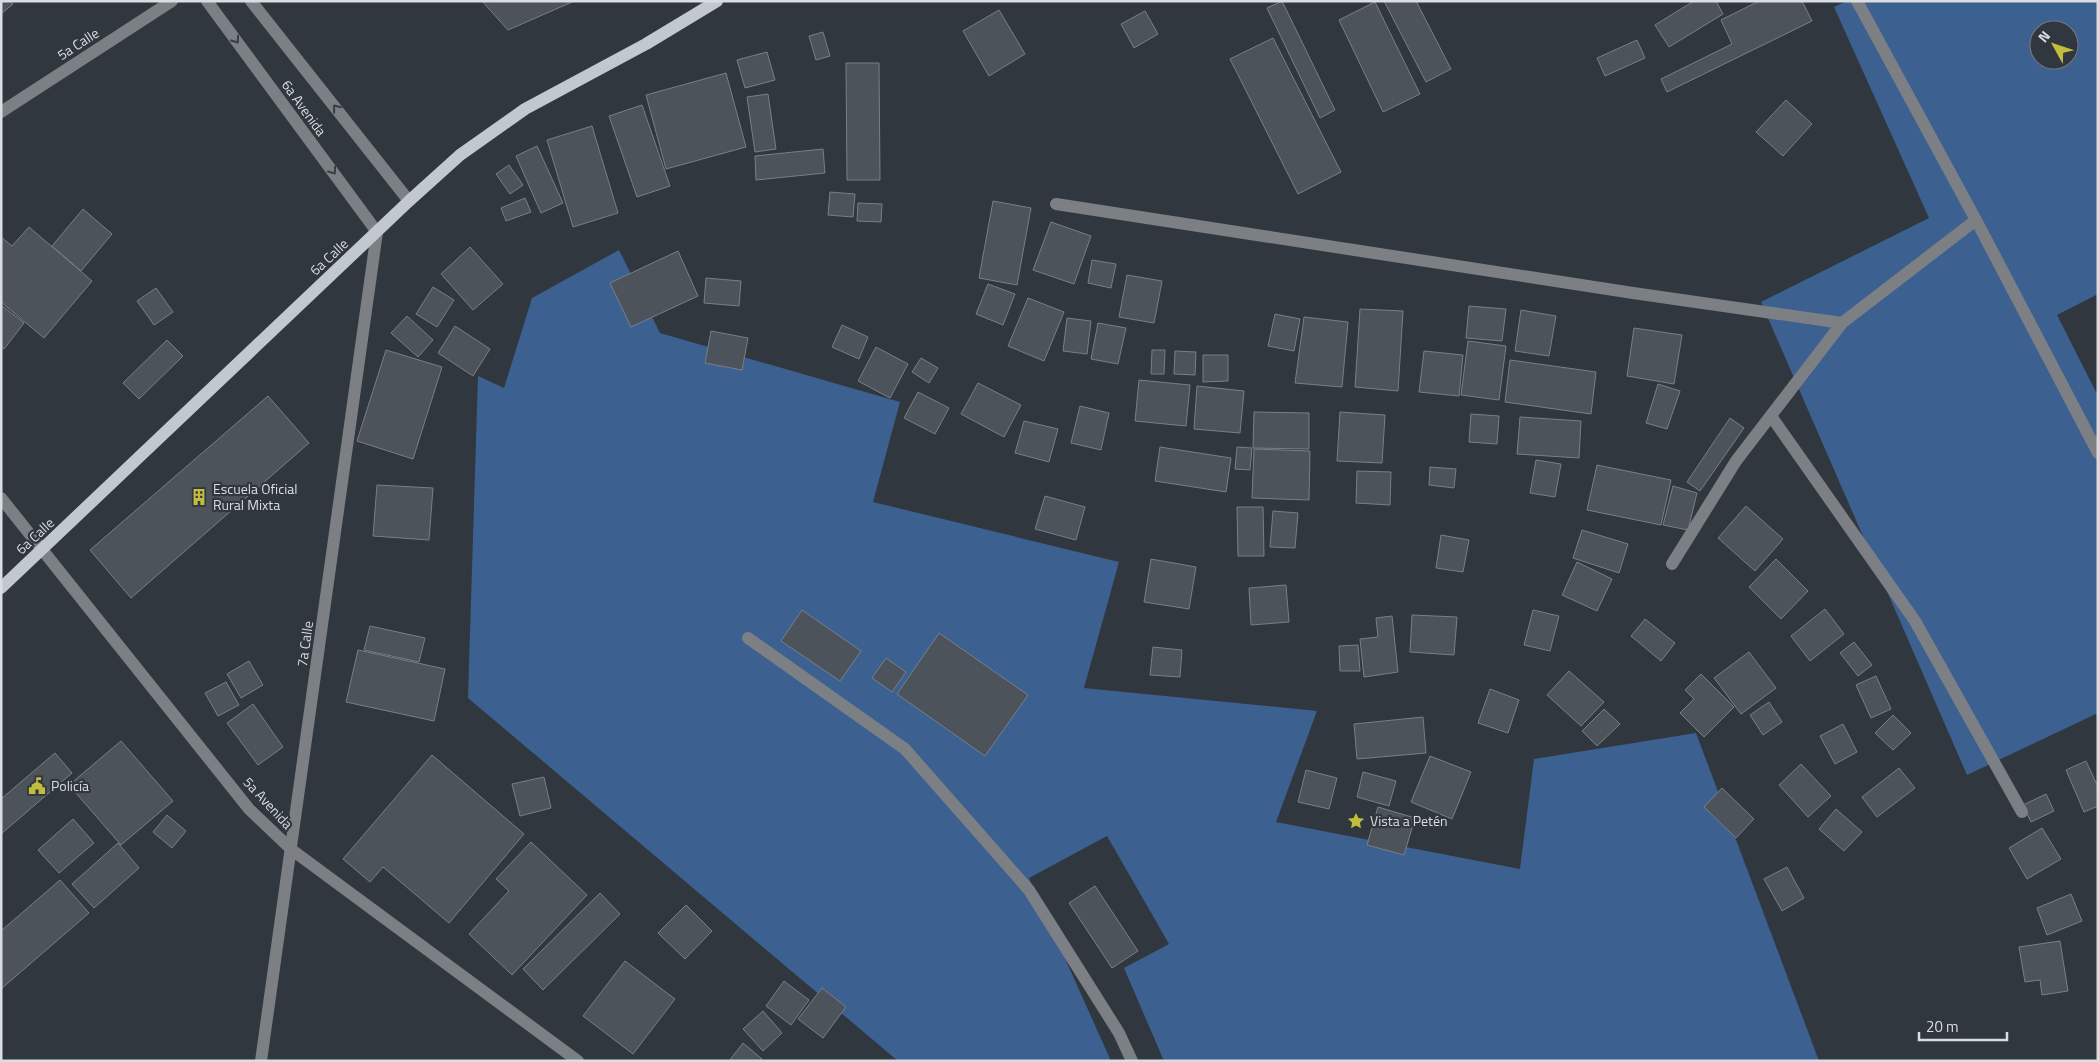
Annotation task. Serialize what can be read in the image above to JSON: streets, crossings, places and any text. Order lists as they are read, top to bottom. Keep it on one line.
{"streets":{"main road":["6a Calle"],"street":["5a Calle","6a Avenida","7a Calle","5a Avenida"]},"crossings":[["6a Avenida","6a Calle"],["6a Avenida","7a Calle"],["6a Calle","7a Calle"],["6a Calle","5a Avenida"],["7a Calle","5a Avenida"]],"places":{"building":["Escuela Oficial Rural Mixta"],"public building":["Policía"],"place":["Vista a Petén"]},"scale_bar":"20 m","north":"top left"}
